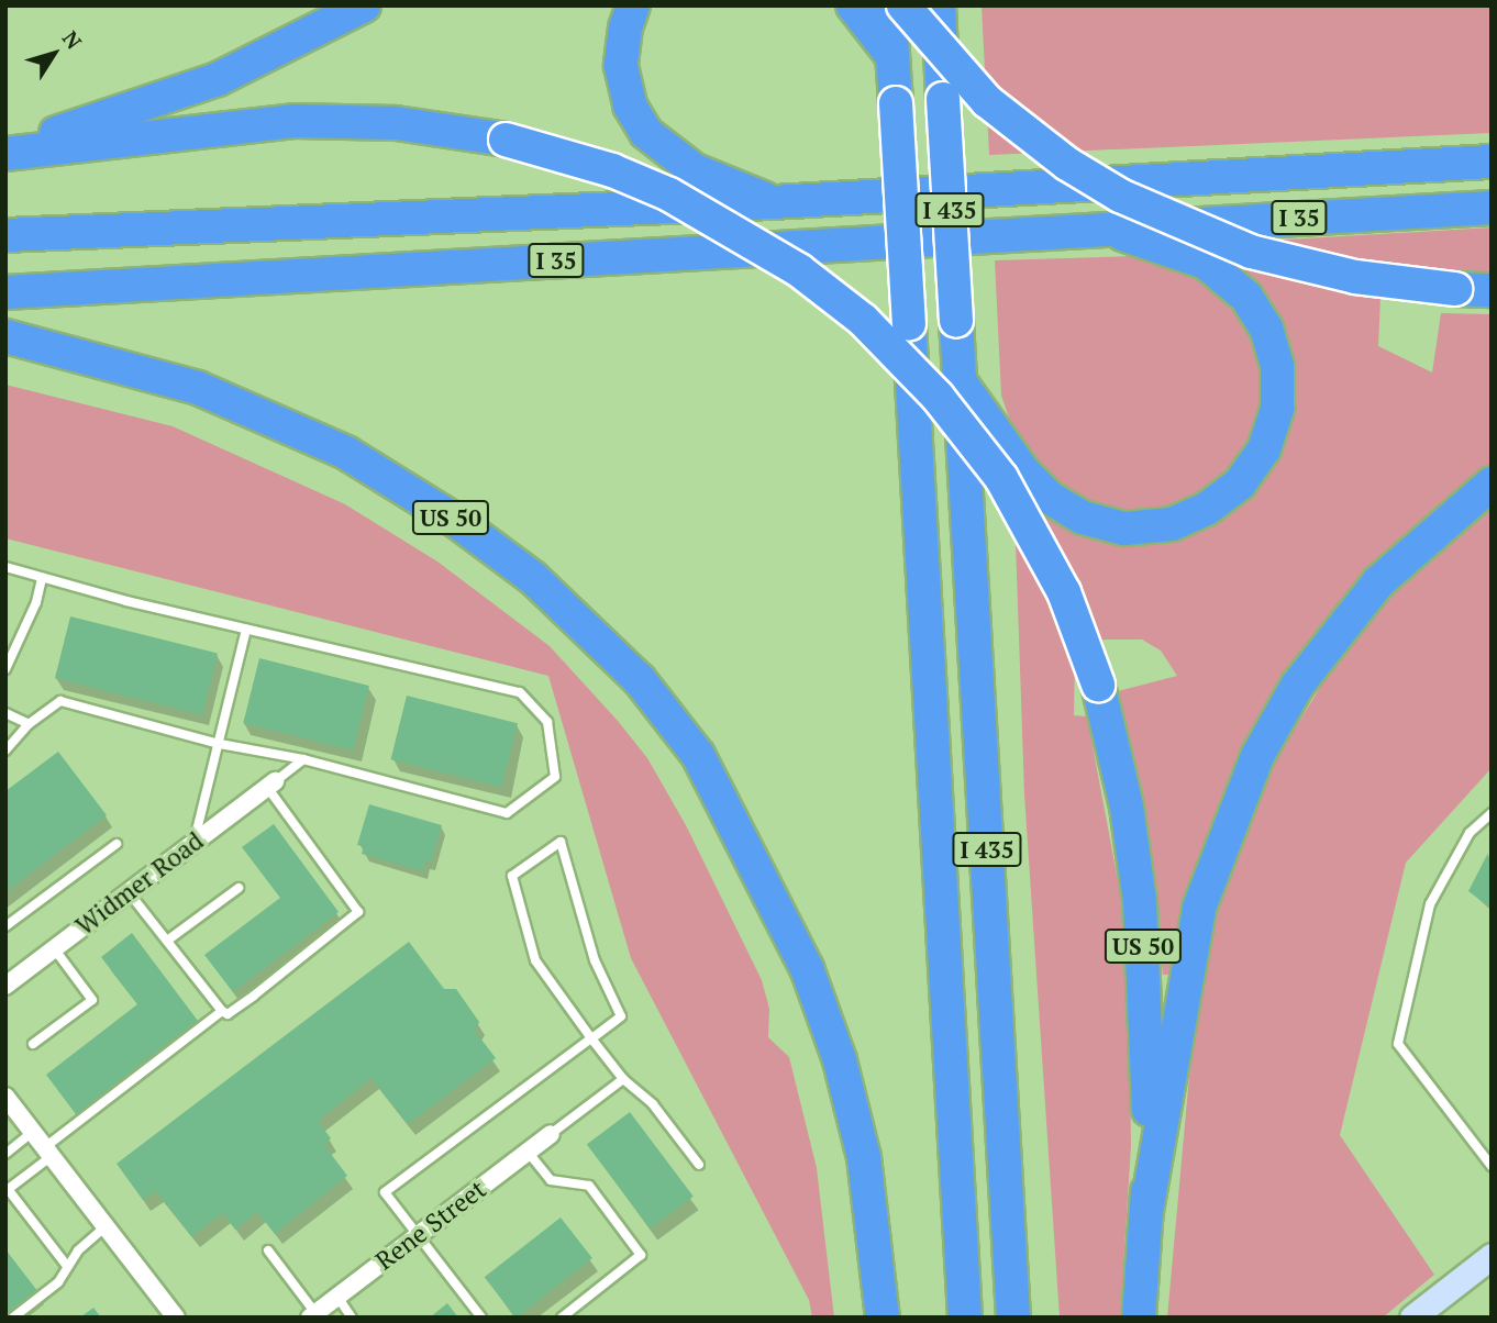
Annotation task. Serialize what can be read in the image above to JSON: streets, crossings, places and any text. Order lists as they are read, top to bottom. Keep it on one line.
{"streets":{"highway":["I 435","I 35","US 50"],"street":["Widmer Road","Rene Street"]},"north":"top right"}
